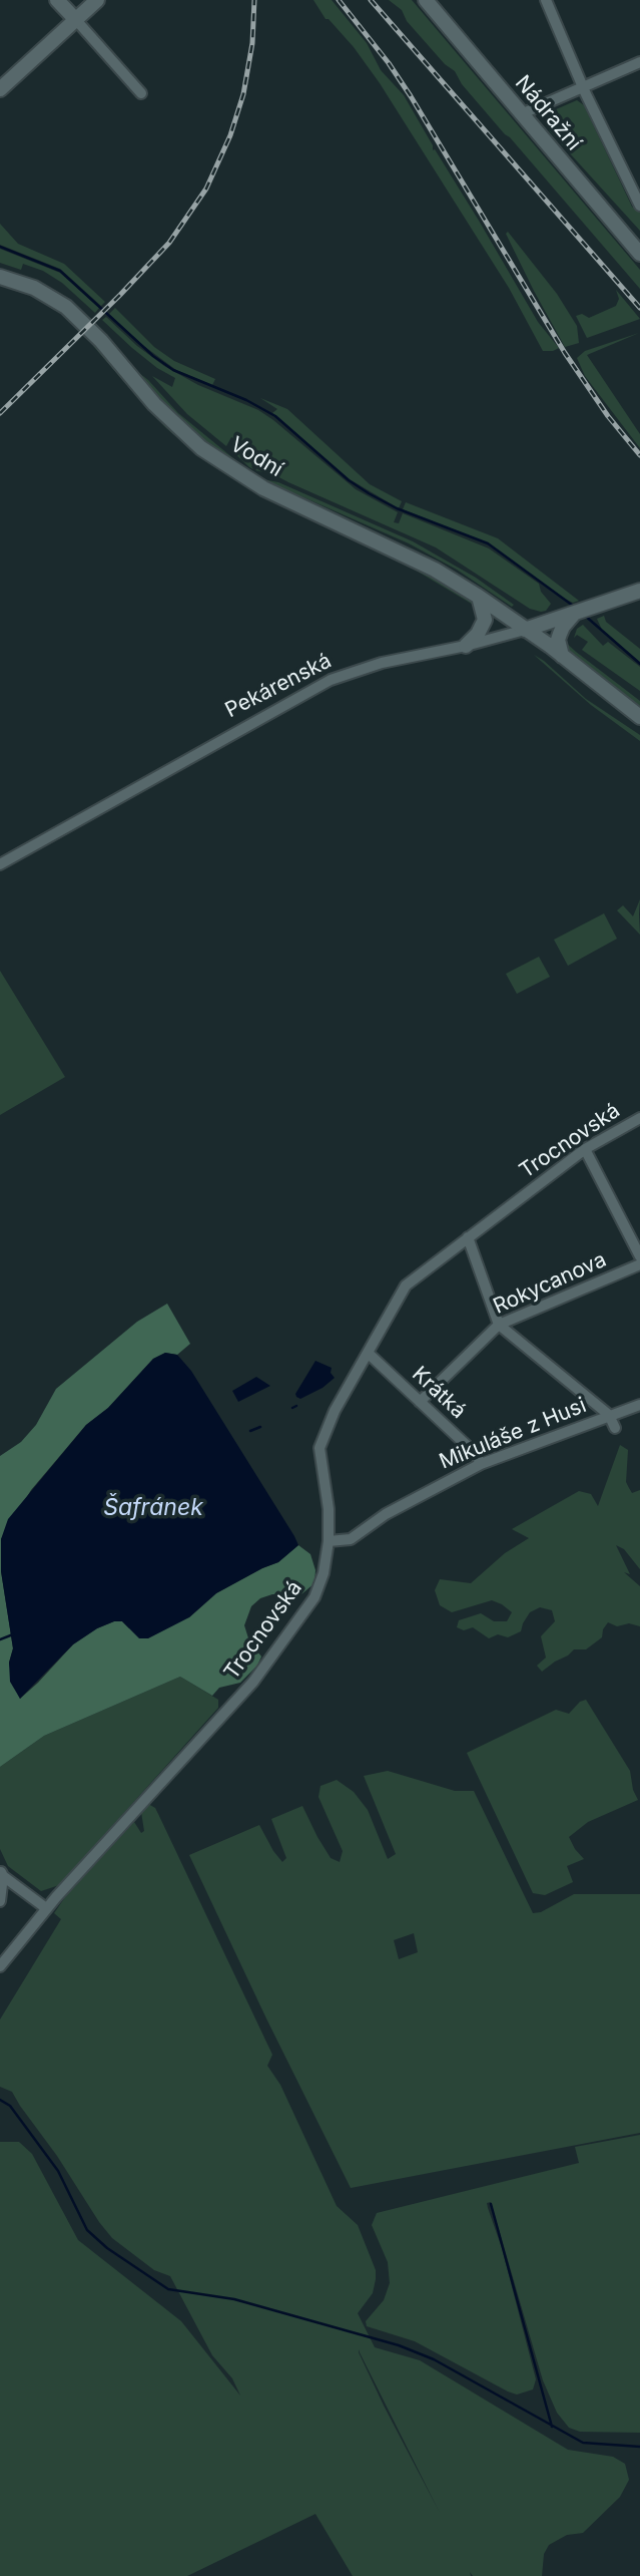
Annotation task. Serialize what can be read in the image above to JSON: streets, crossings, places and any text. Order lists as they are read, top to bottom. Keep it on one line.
{"streets":{"main road":["Nádražní","Vodní","Pekárenská"],"street":["Trocnovská","Rokycanova","Krátká","Mikuláše z Husi"]},"crossings":[["Vodní","Pekárenská"],["Trocnovská","Krátká"],["Trocnovská","Mikuláše z Husi"],["Rokycanova","Krátká"],["Krátká","Mikuláše z Husi"]],"water":["Šafránek"]}
